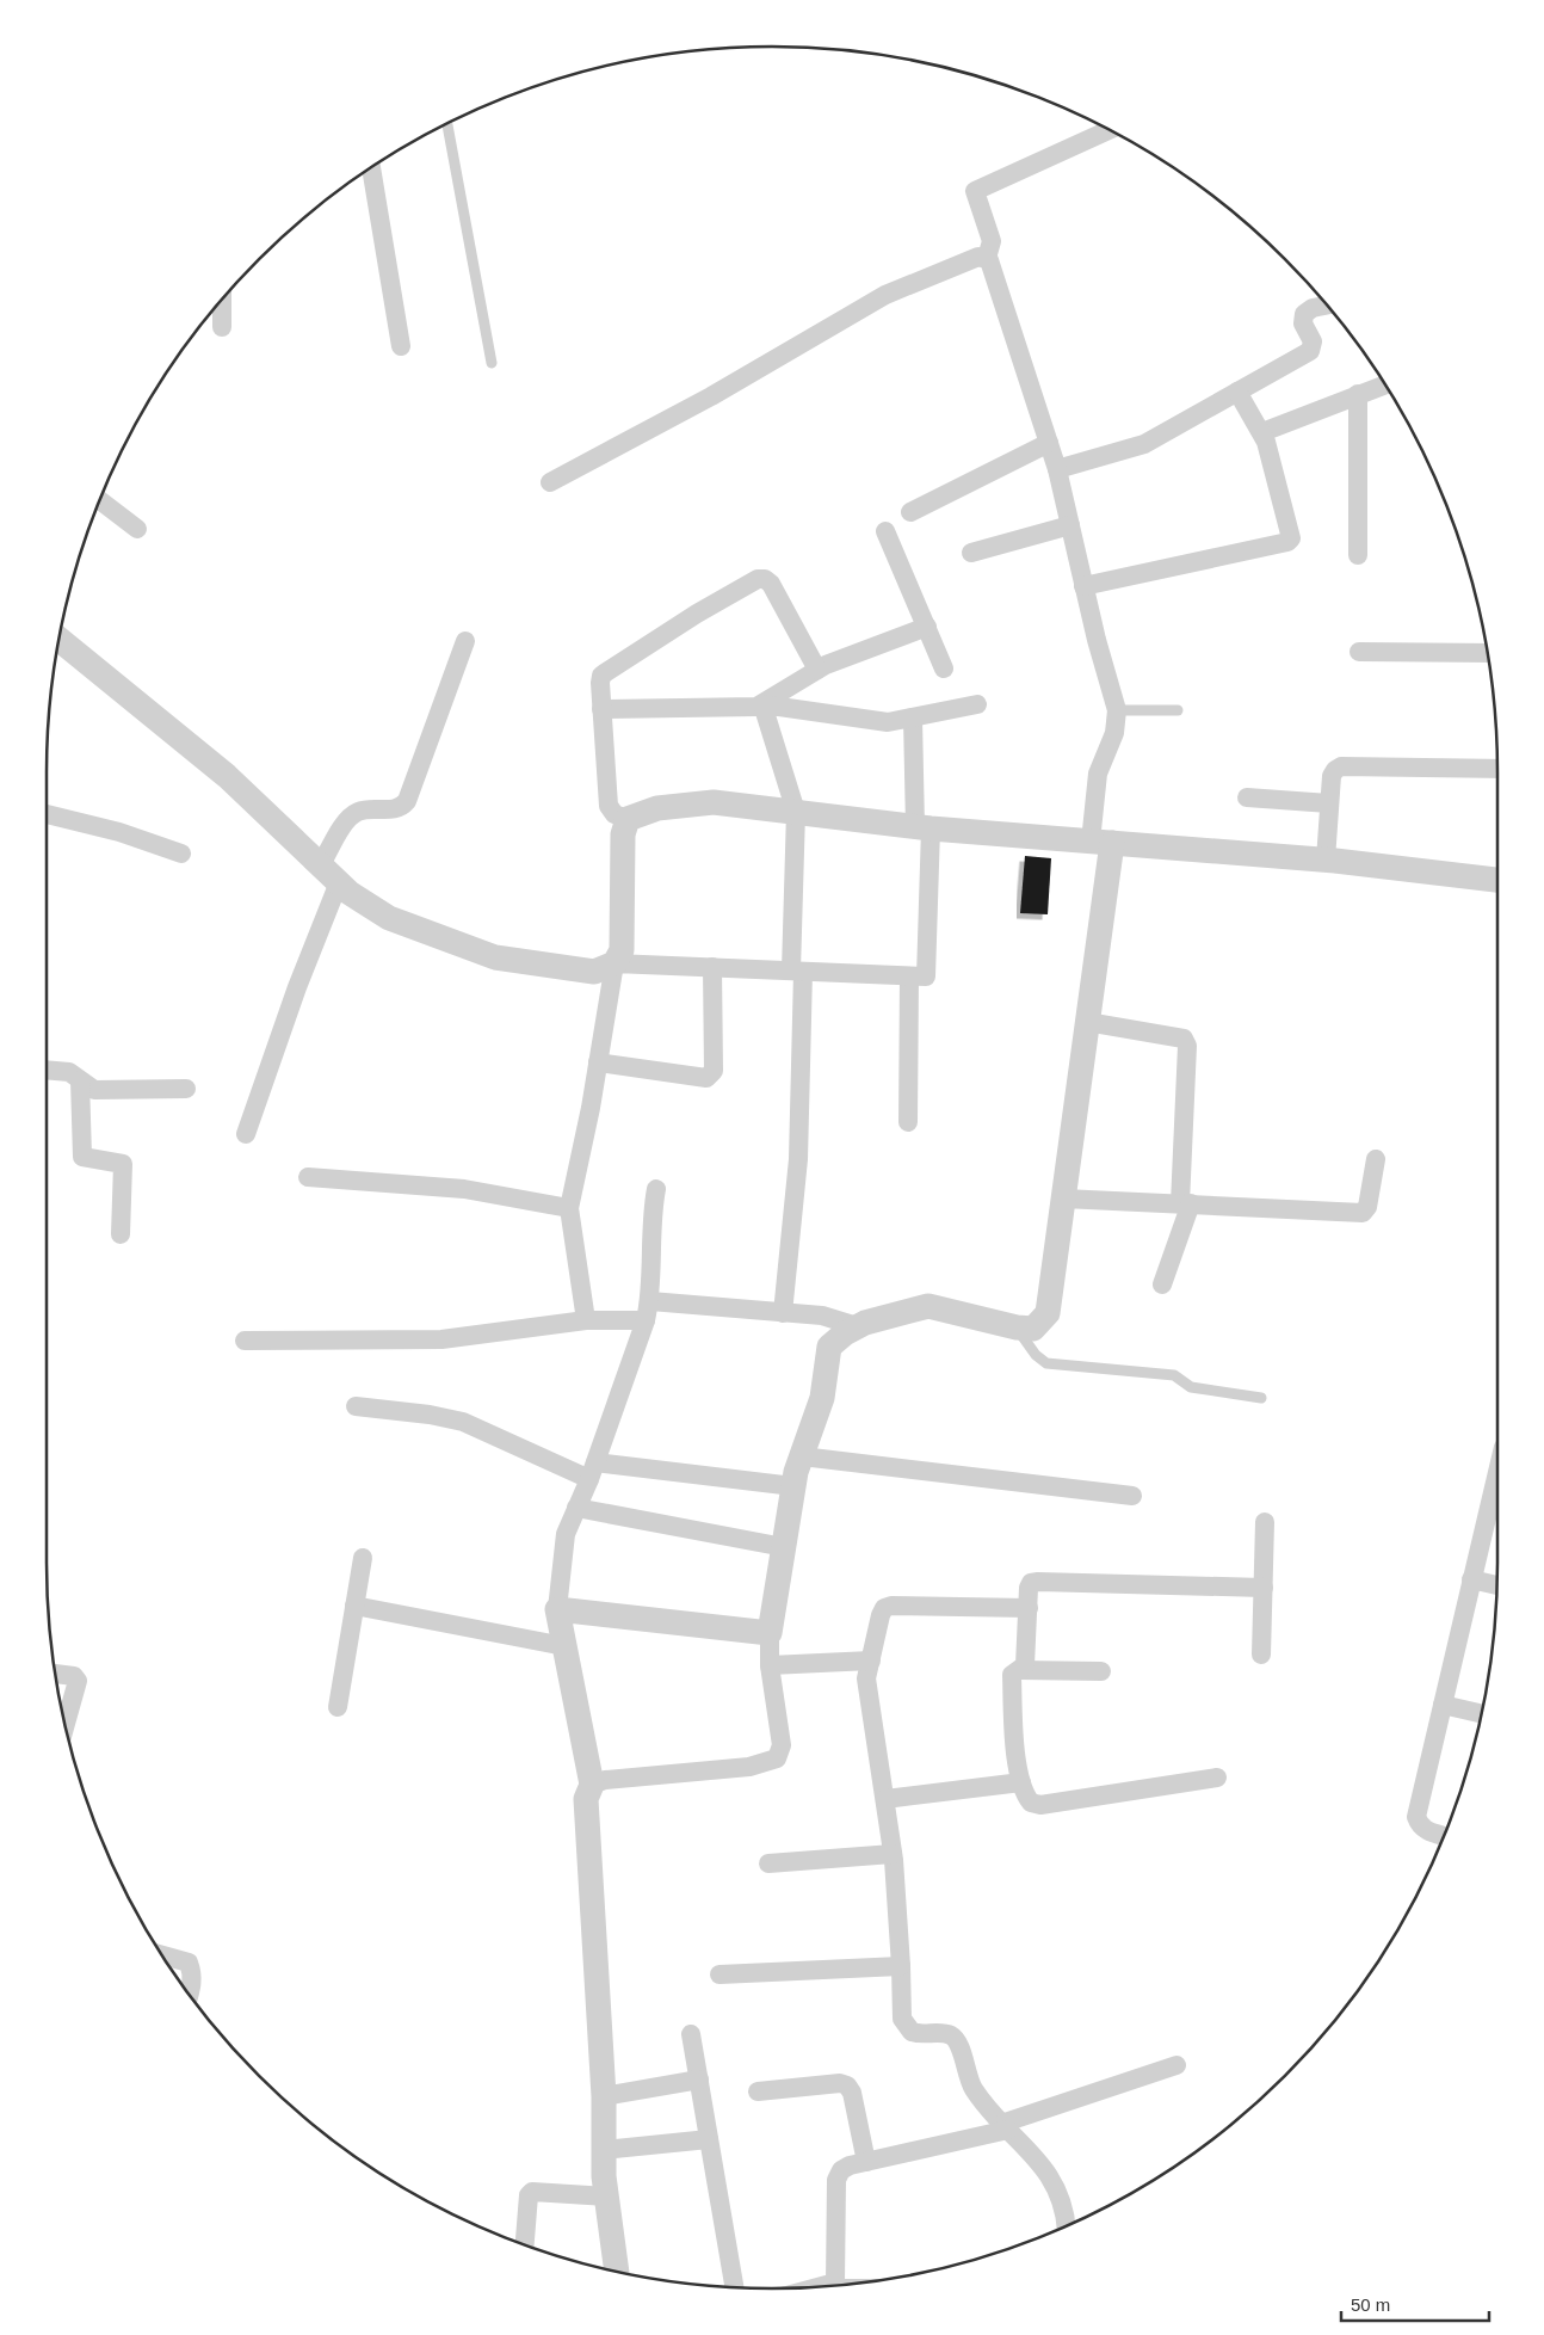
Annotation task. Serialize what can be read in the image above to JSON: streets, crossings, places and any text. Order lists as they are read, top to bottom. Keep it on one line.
{"scale_bar":"50 m"}
